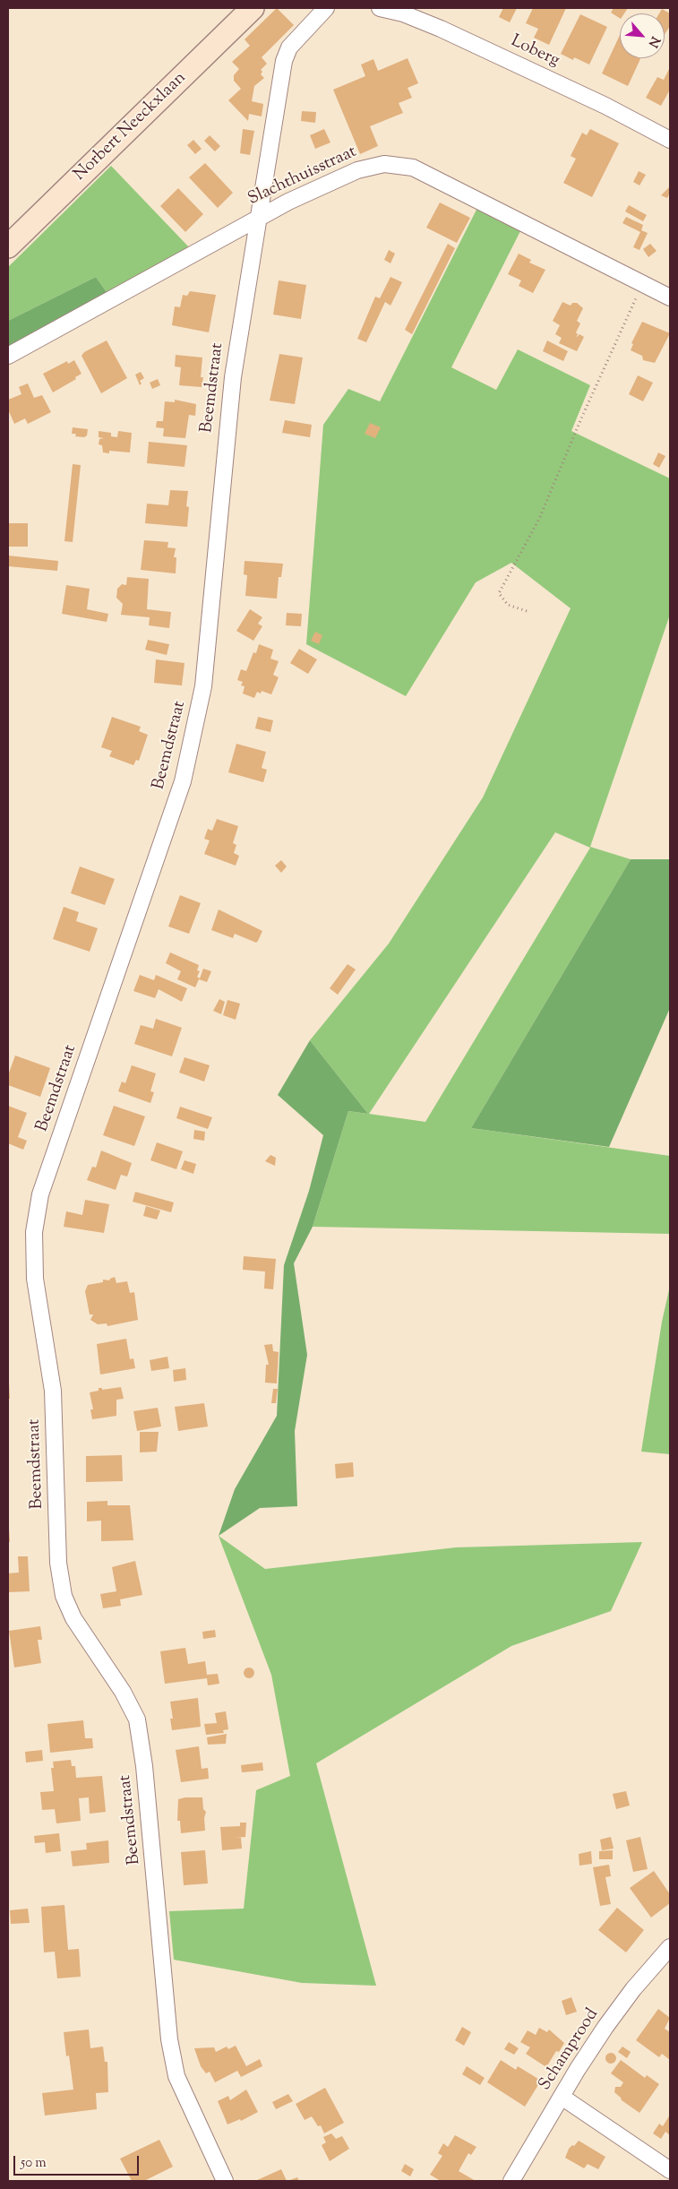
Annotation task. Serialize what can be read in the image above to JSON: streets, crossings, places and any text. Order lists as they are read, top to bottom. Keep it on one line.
{"streets":{"main road":["Norbert Neeckxlaan"],"street":["Loberg","Slachthuisstraat","Beemdstraat","Schamprood"]},"crossings":[["Slachthuisstraat","Beemdstraat"]],"scale_bar":"50 m","north":"bottom right"}
